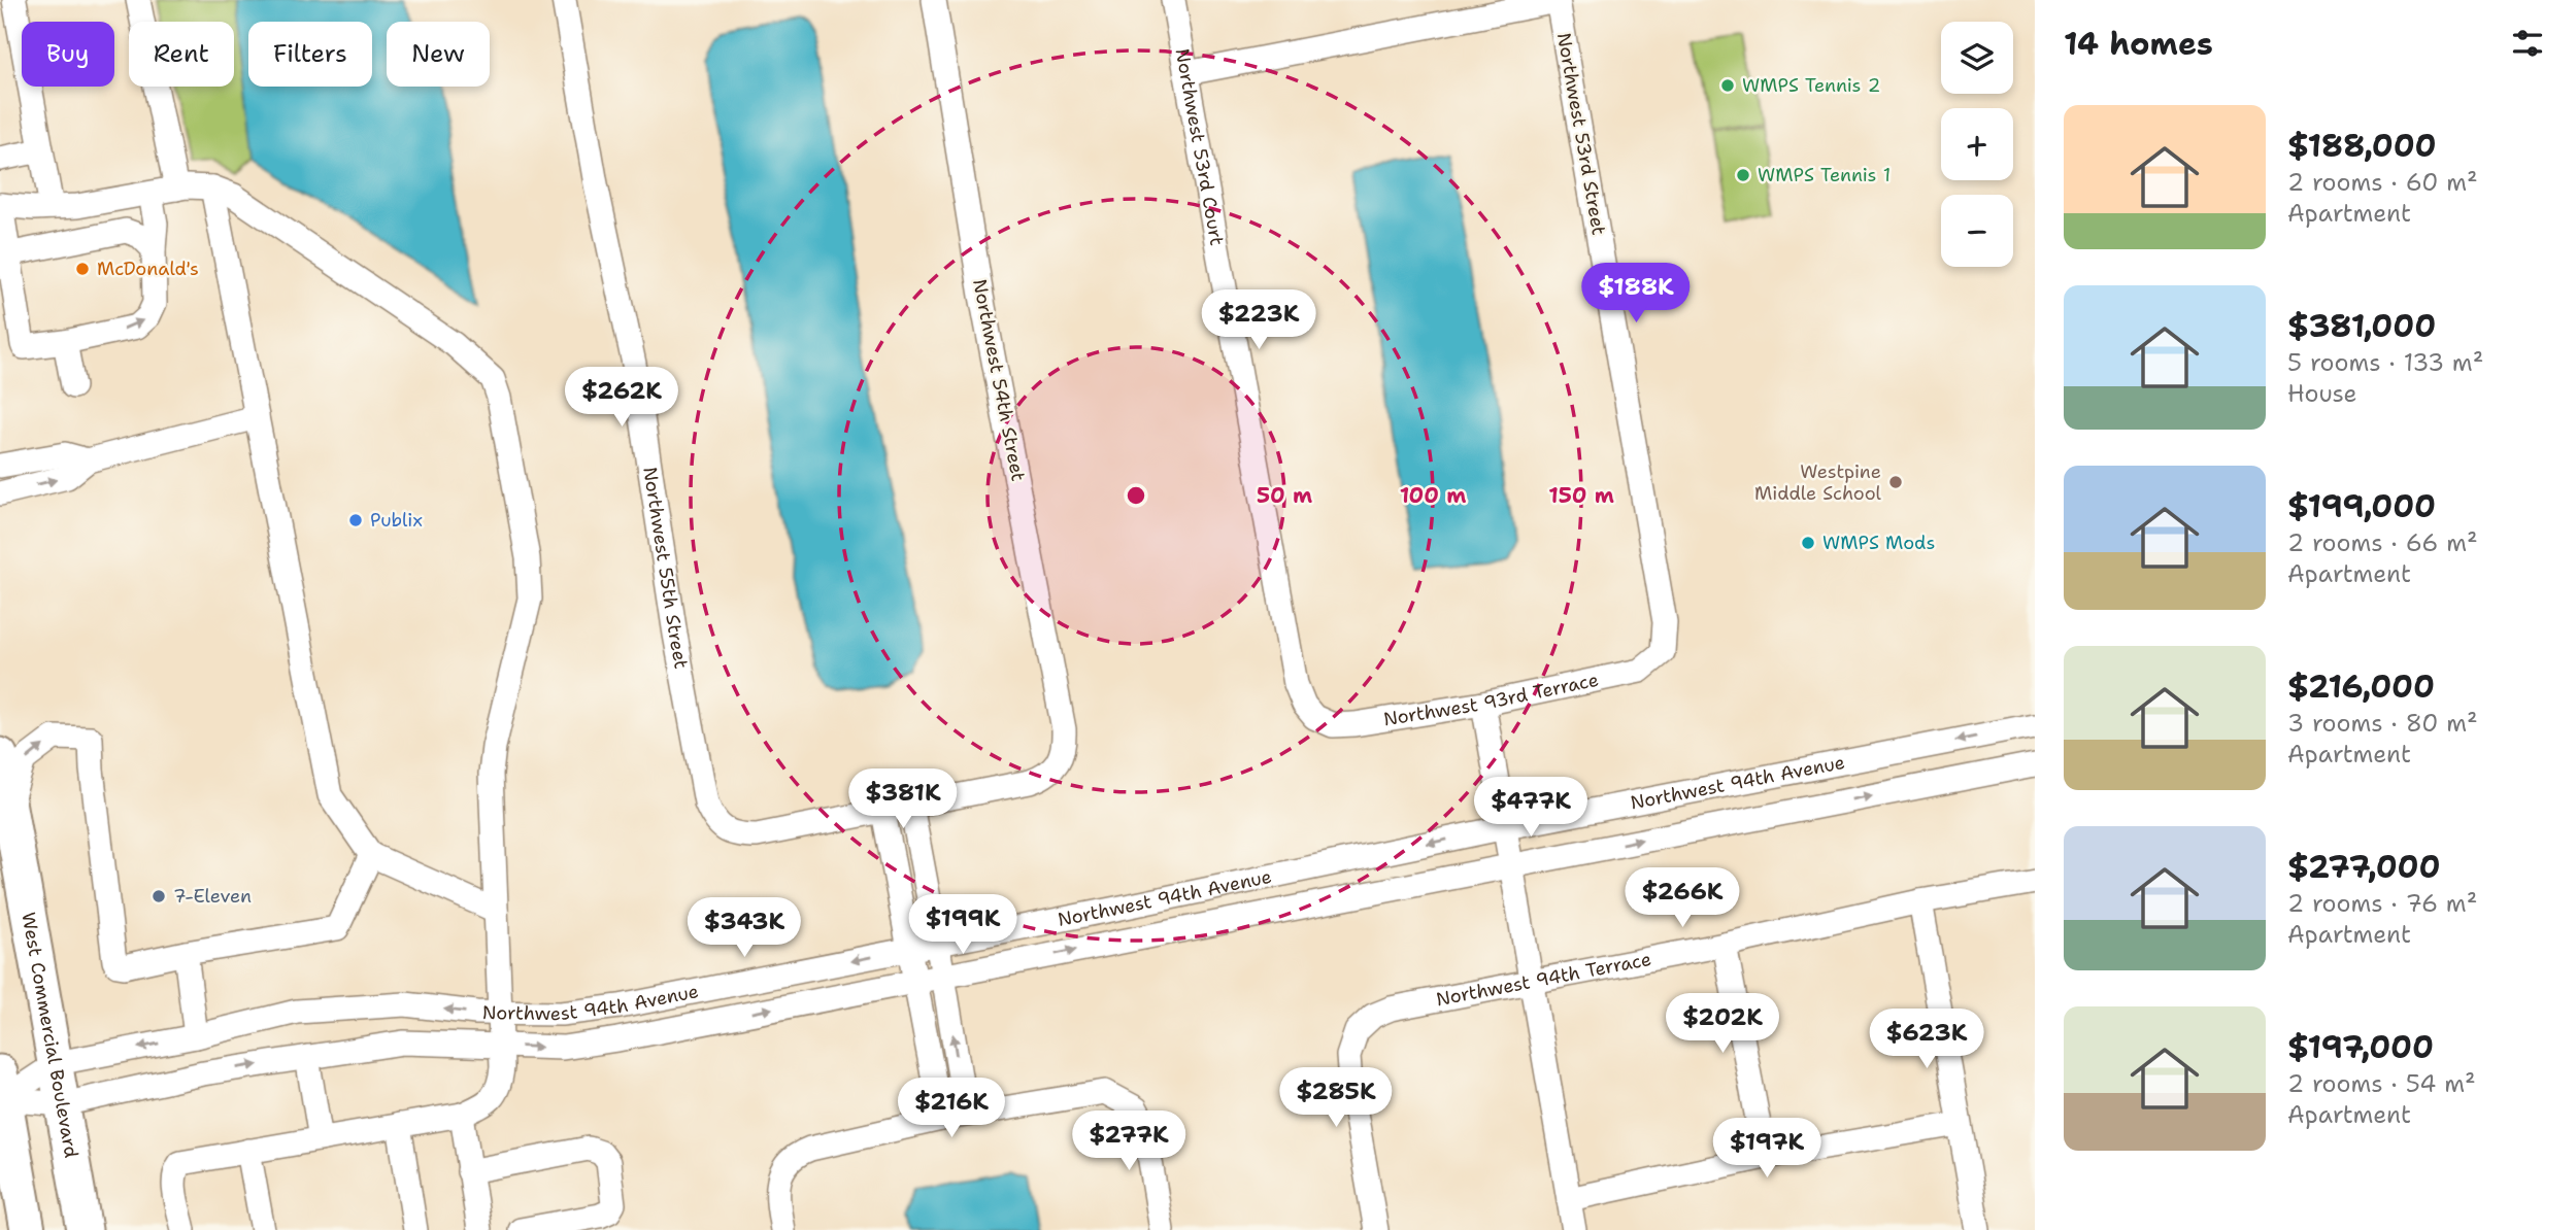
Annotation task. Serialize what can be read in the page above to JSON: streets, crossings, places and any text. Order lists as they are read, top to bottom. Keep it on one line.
{"streets":{"highway":["West Commercial Boulevard"],"street":["Northwest 53rd Street","Northwest 53rd Court","Northwest 54th Street","Northwest 55th Street","Northwest 93rd Terrace","Northwest 94th Avenue","Northwest 94th Terrace"]},"crossings":[["Northwest 53rd Street","Northwest 93rd Terrace"],["Northwest 53rd Court","Northwest 93rd Terrace"],["Northwest 94th Avenue","West Commercial Boulevard"]],"places":["WMPS Tennis 2","WMPS Tennis 1","McDonald's","Westpine Middle School","Publix","WMPS Mods","7-Eleven"],"page":{"heading":"14 homes","map_buttons":["+","−"],"chip":["Buy","Rent","Filters","New"],"list":[{"name":"$188,000","note":"2 rooms · 60 m² · Apartment"},{"name":"$381,000","note":"5 rooms · 133 m² · House"},{"name":"$199,000","note":"2 rooms · 66 m² · Apartment"},{"name":"$216,000","note":"3 rooms · 80 m² · Apartment"},{"name":"$277,000","note":"2 rooms · 76 m² · Apartment"},{"name":"$197,000","note":"2 rooms · 54 m² · Apartment"}],"price":["$188K","$223K","$262K","$381K","$477K","$266K","$199K","$343K","$202K","$623K","$285K","$216K","$277K","$197K"]},"rings":["50 m","100 m","150 m"]}
